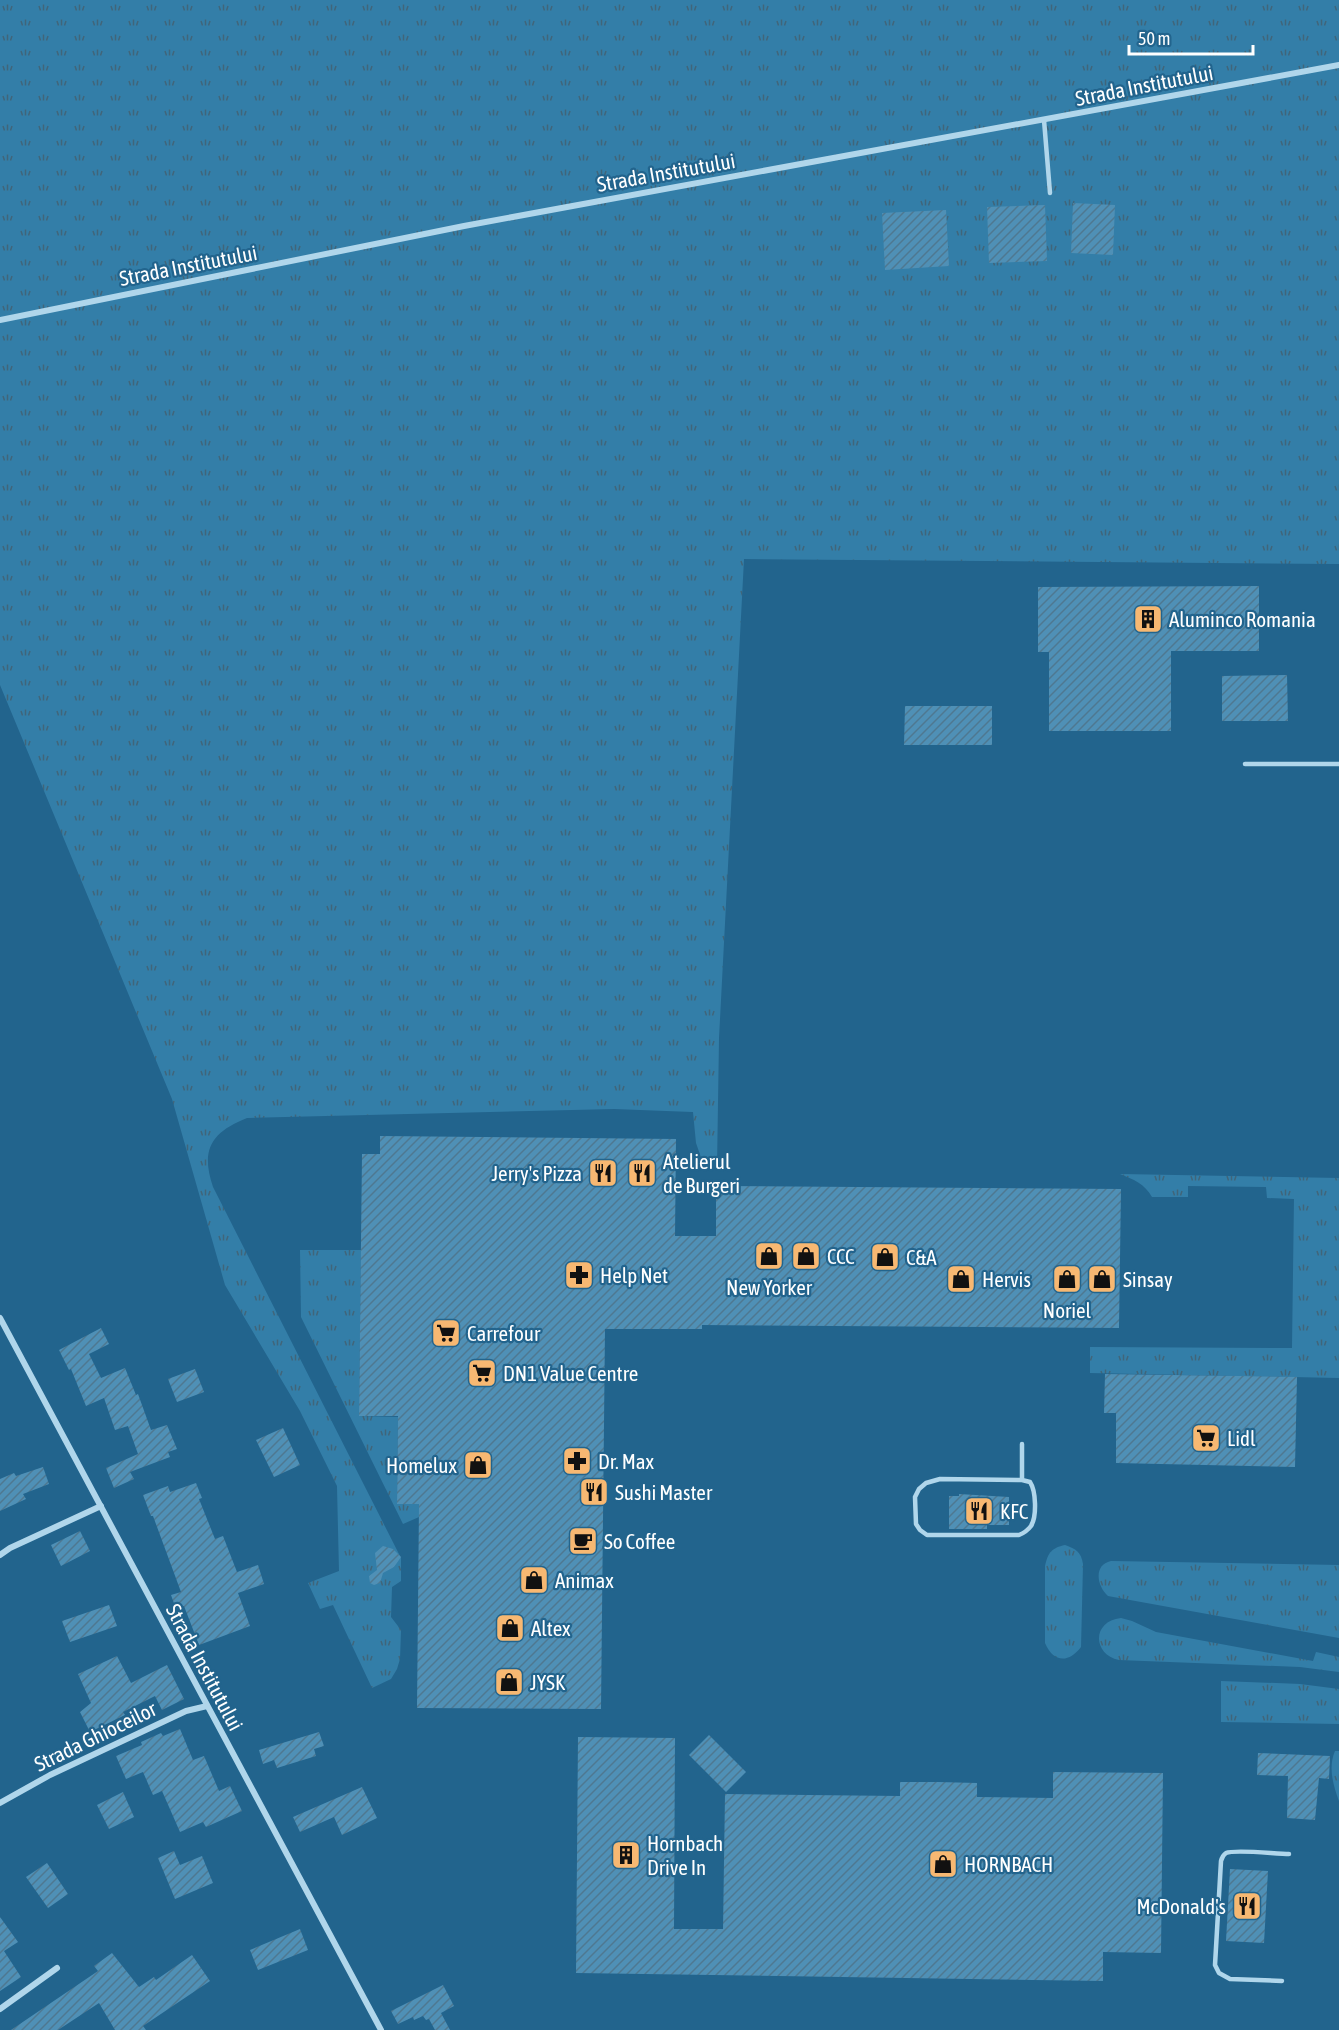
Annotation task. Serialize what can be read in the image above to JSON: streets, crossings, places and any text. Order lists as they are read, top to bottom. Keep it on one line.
{"streets":{"street":["Strada Institutului","Strada Ghioceilor"]},"crossings":[["Strada Institutului","Strada Ghioceilor"]],"places":{"building":["Aluminco Romania","Hornbach Drive In"],"restaurant":["Jerry's Pizza","Atelierul de Burgeri","Sushi Master","KFC","McDonald's"],"shop":["New Yorker","CCC","C&A","Hervis","Noriel","Sinsay","Homelux","Animax","Altex","JYSK","HORNBACH"],"pharmacy":["Help Net","Dr. Max"],"supermarket":["Carrefour","DN1 Value Centre","Lidl"],"cafe":["So Coffee"]},"scale_bar":"50 m"}
